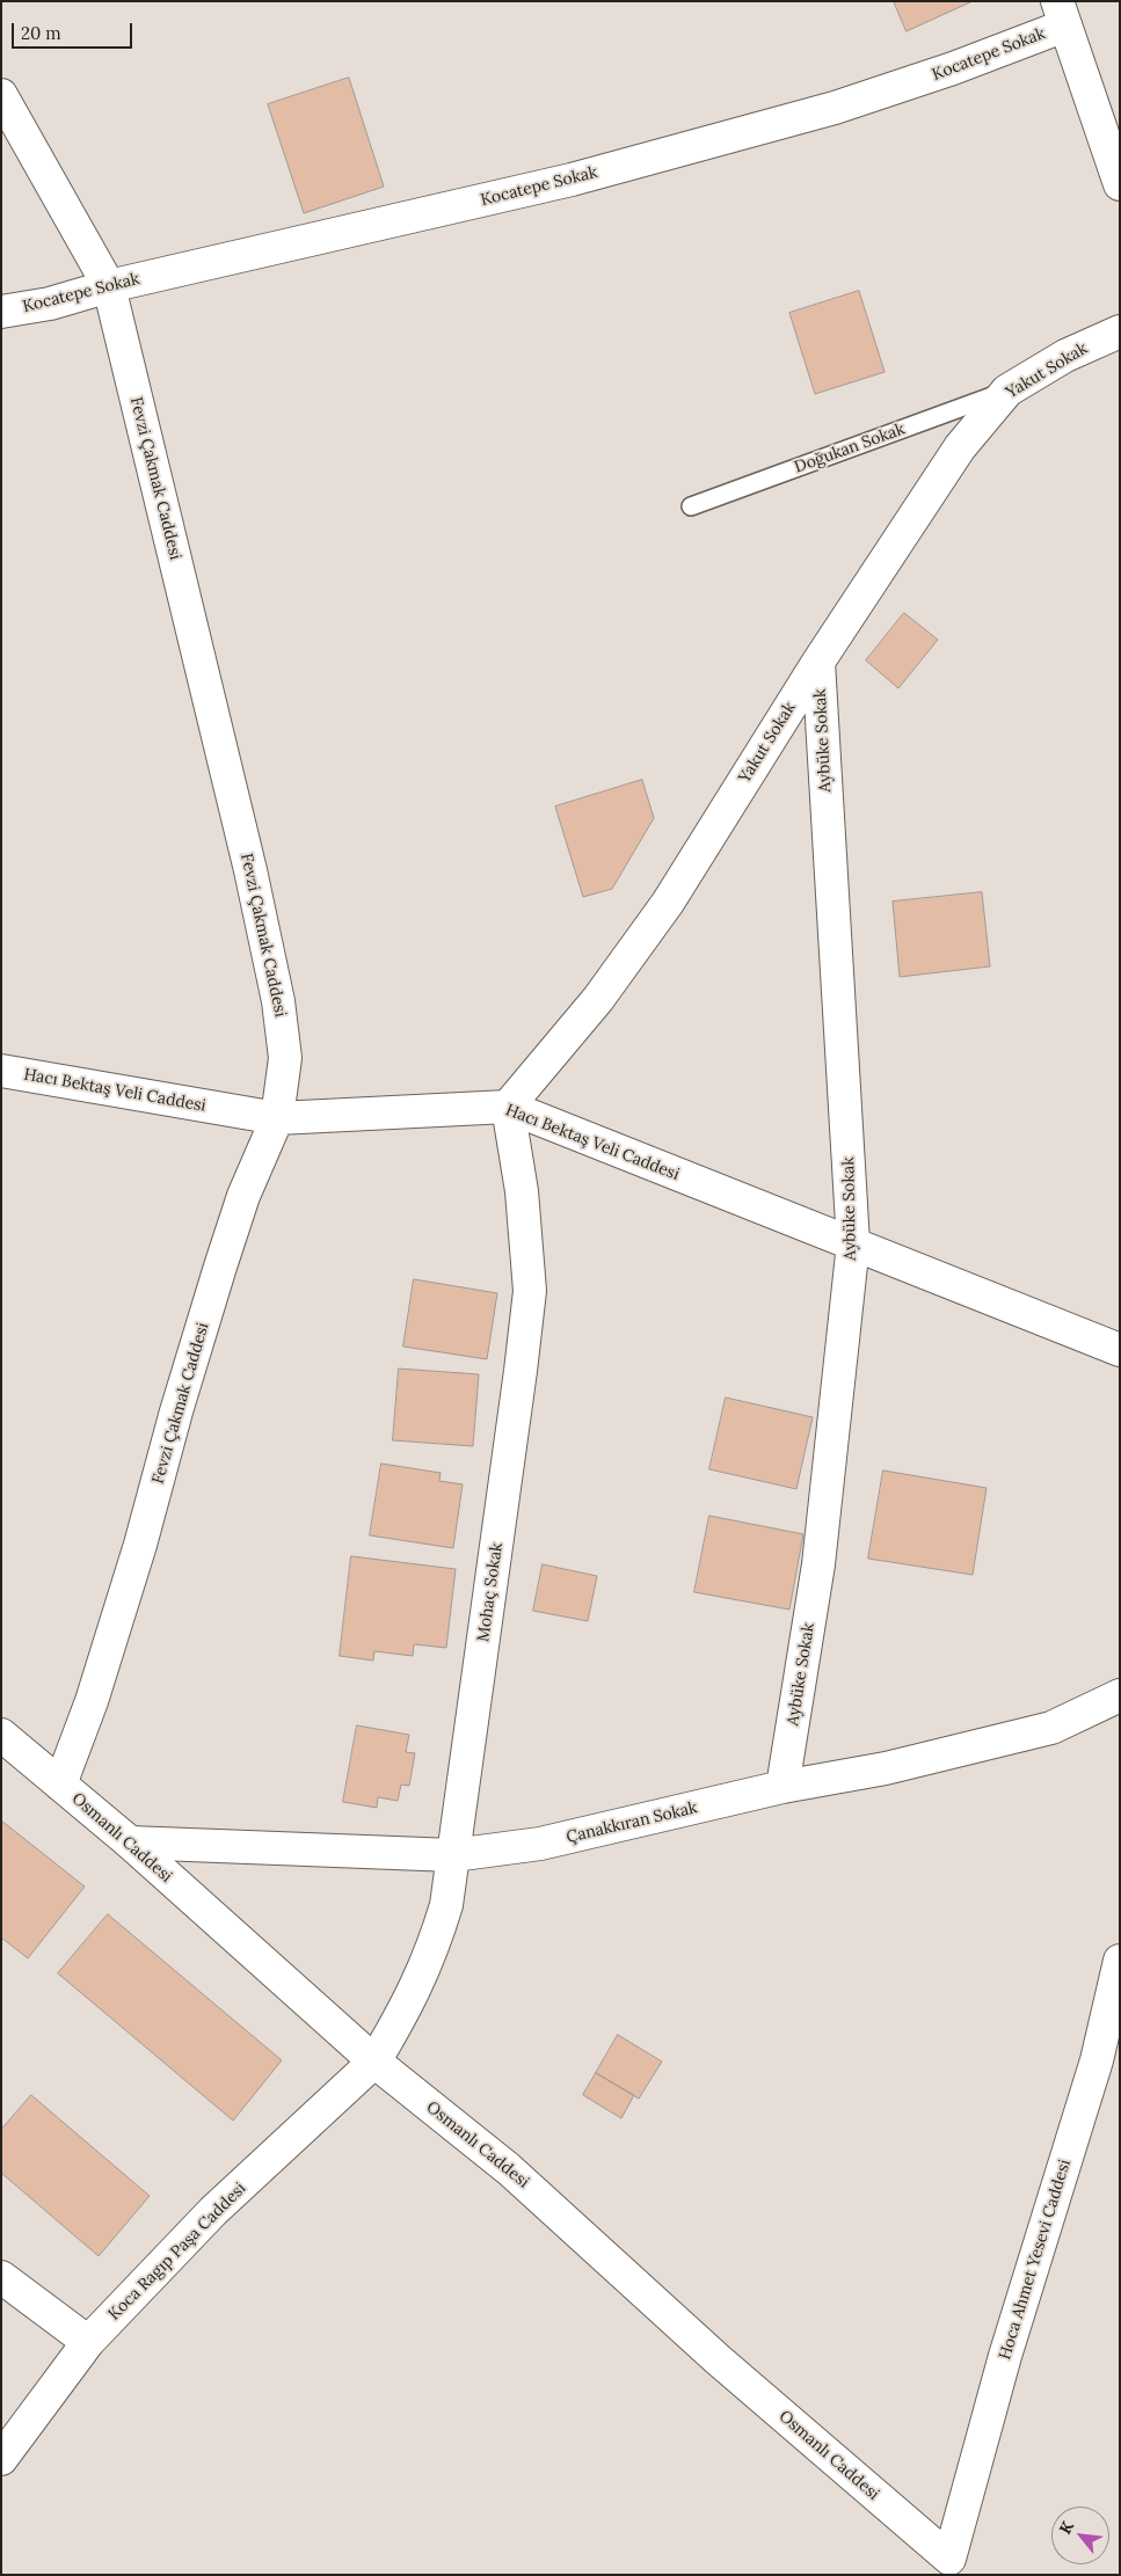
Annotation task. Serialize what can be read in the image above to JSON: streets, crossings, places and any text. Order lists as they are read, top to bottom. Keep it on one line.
{"streets":{"street":["Kocatepe Sokak","Yakut Sokak","Fevzi Çakmak Caddesi","Aybüke Sokak","Hacı Bektaş Veli Caddesi","Mohaç Sokak","Çanakkıran Sokak","Osmanlı Caddesi","Koca Ragıp Paşa Caddesi","Hoca Ahmet Yesevi Caddesi"],"lane":["Doğukan Sokak"]},"crossings":[["Kocatepe Sokak","Fevzi Çakmak Caddesi"],["Yakut Sokak","Doğukan Sokak"],["Yakut Sokak","Aybüke Sokak"],["Yakut Sokak","Hacı Bektaş Veli Caddesi"],["Yakut Sokak","Mohaç Sokak"],["Fevzi Çakmak Caddesi","Hacı Bektaş Veli Caddesi"],["Fevzi Çakmak Caddesi","Osmanlı Caddesi"],["Aybüke Sokak","Hacı Bektaş Veli Caddesi"],["Aybüke Sokak","Çanakkıran Sokak"],["Hacı Bektaş Veli Caddesi","Mohaç Sokak"],["Mohaç Sokak","Çanakkıran Sokak"],["Mohaç Sokak","Osmanlı Caddesi"],["Mohaç Sokak","Koca Ragıp Paşa Caddesi"],["Çanakkıran Sokak","Osmanlı Caddesi"],["Osmanlı Caddesi","Koca Ragıp Paşa Caddesi"],["Osmanlı Caddesi","Hoca Ahmet Yesevi Caddesi"]],"scale_bar":"20 m","north":"top left"}
